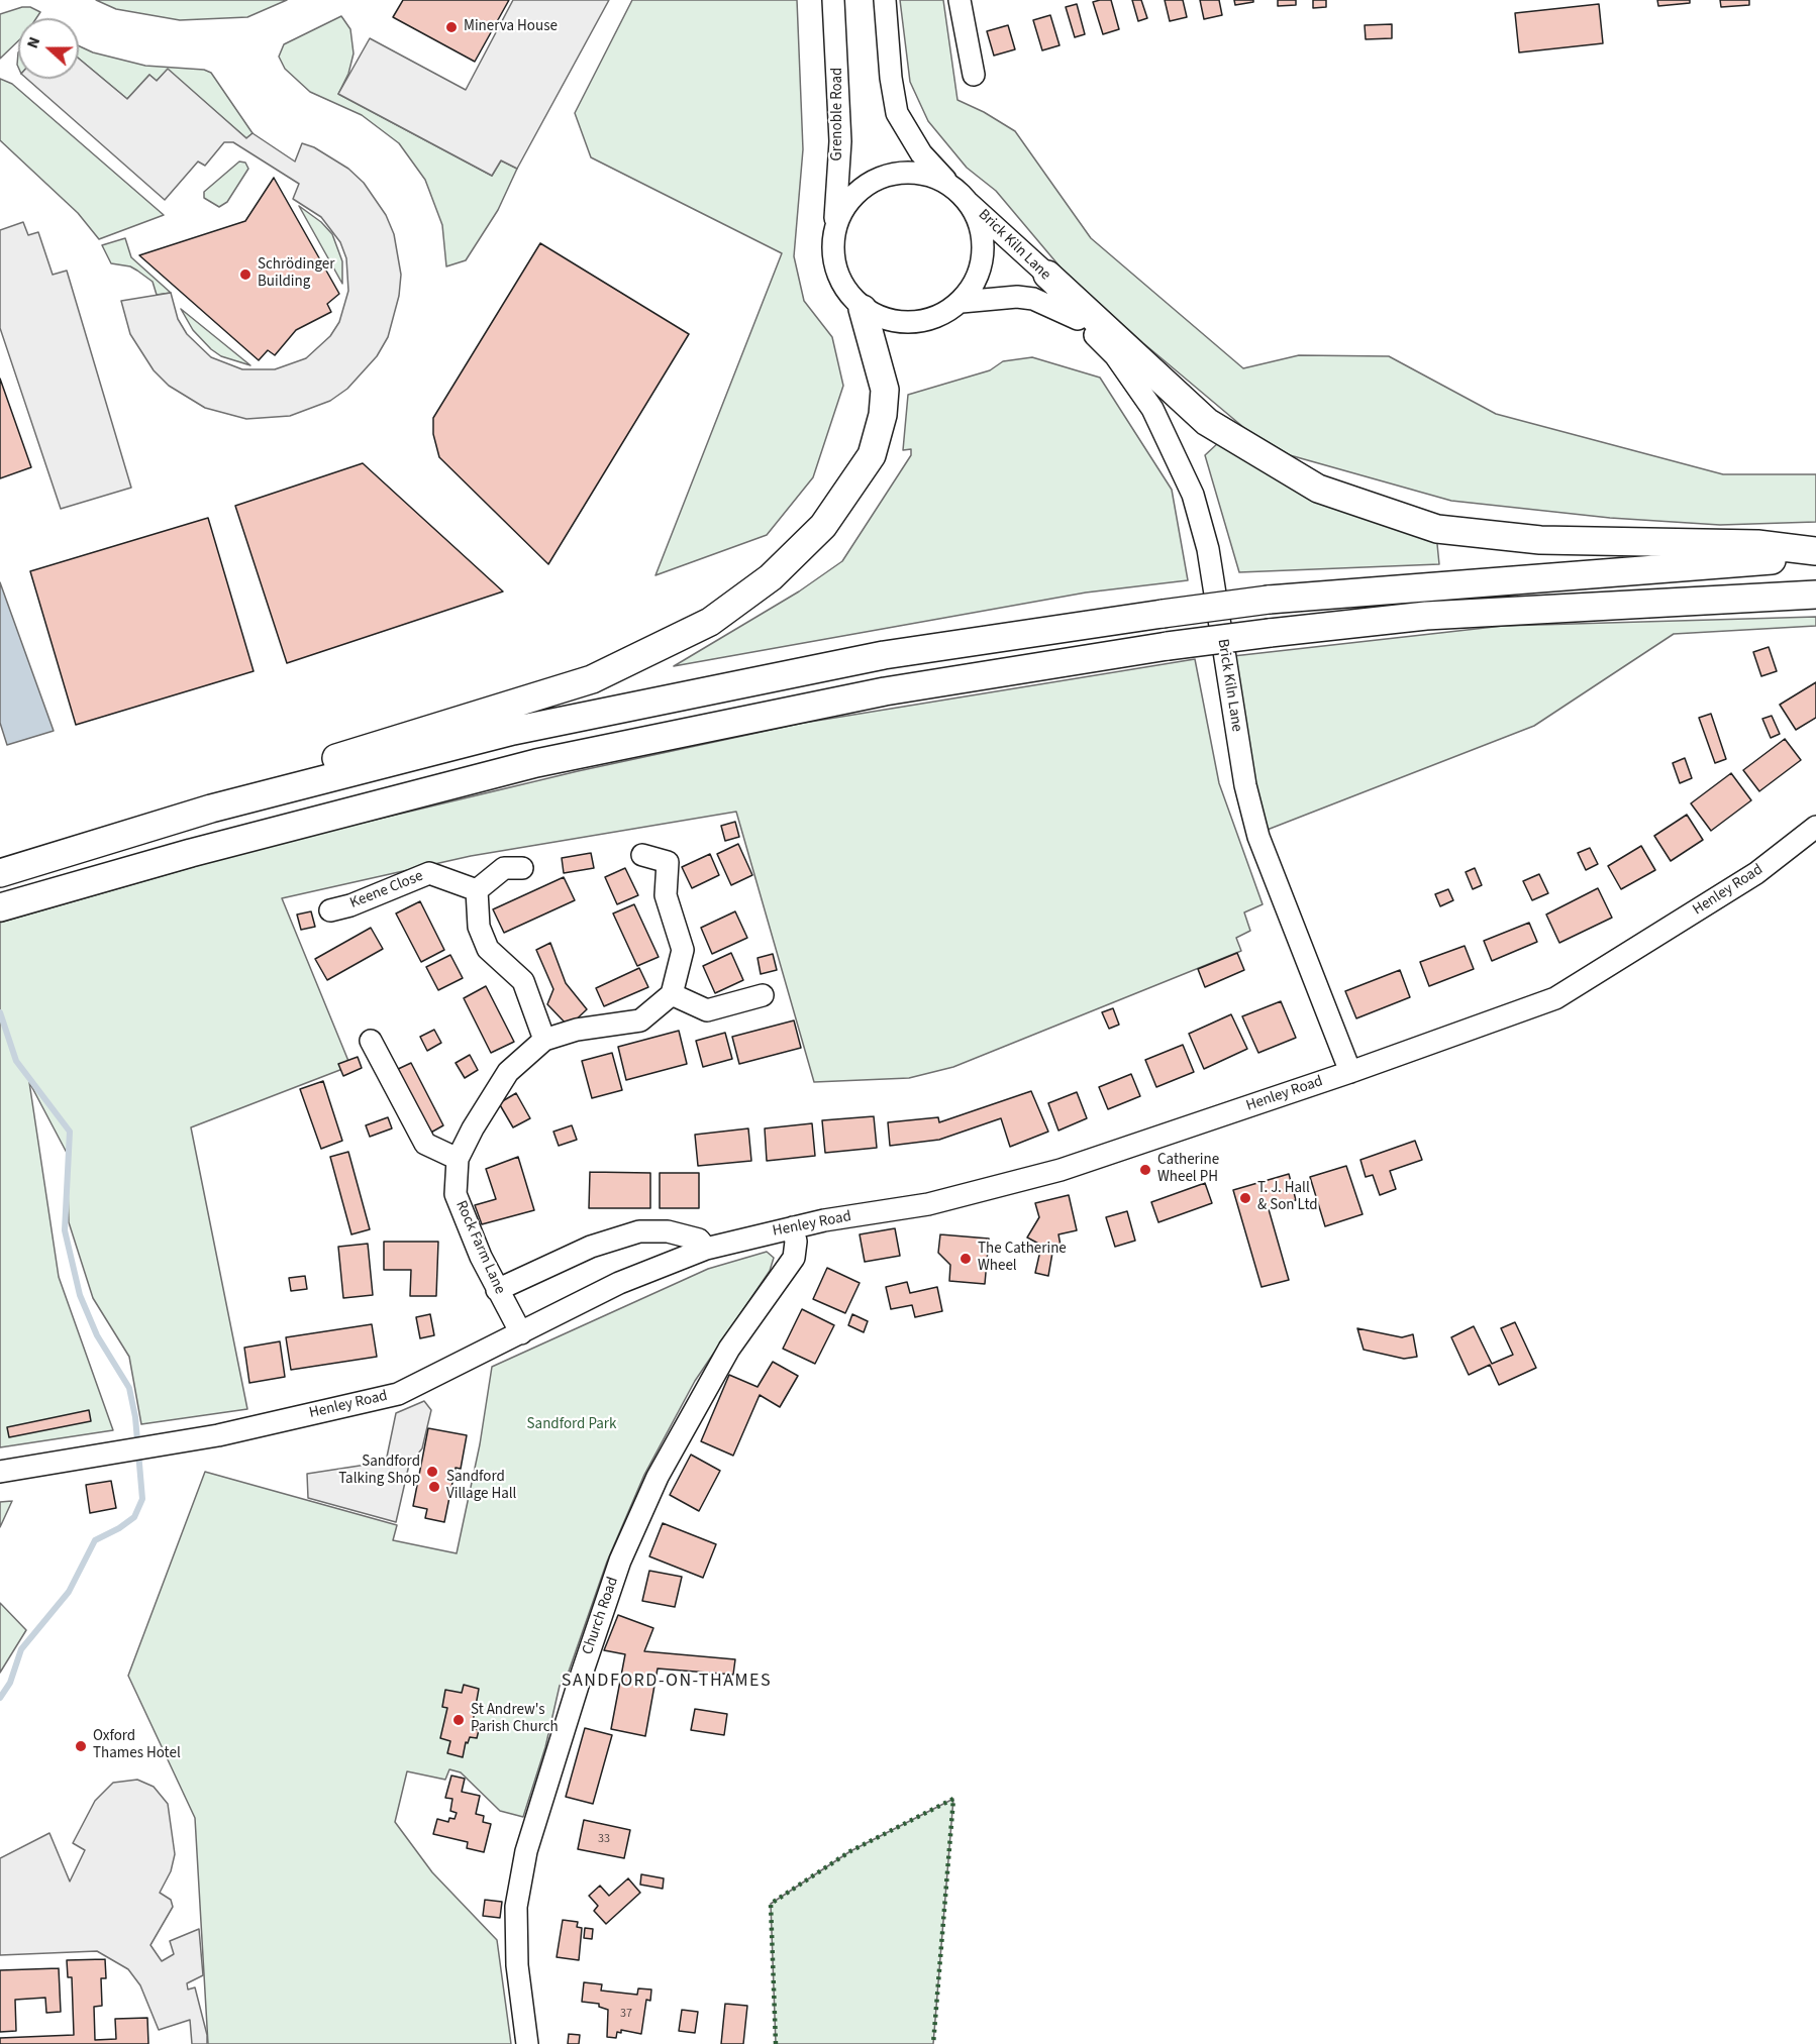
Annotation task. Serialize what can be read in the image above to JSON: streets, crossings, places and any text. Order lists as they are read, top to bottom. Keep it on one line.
{"streets":{"street":["Grenoble Road","Brick Kiln Lane","Keene Close","Henley Road","Rock Farm Lane","Church Road"]},"crossings":[["Grenoble Road","Brick Kiln Lane"],["Brick Kiln Lane","Henley Road"],["Henley Road","Rock Farm Lane"],["Henley Road","Church Road"]],"districts":["SANDFORD-ON-THAMES"],"parks":["Sandford Park"],"places":["Minerva House","Schrödinger Building","Catherine Wheel PH","T. J. Hall & Son Ltd","The Catherine Wheel","Sandford Talking Shop","Sandford Village Hall","St Andrew's Parish Church","Oxford Thames Hotel"],"house_numbers":["33","37"],"north":"left"}
